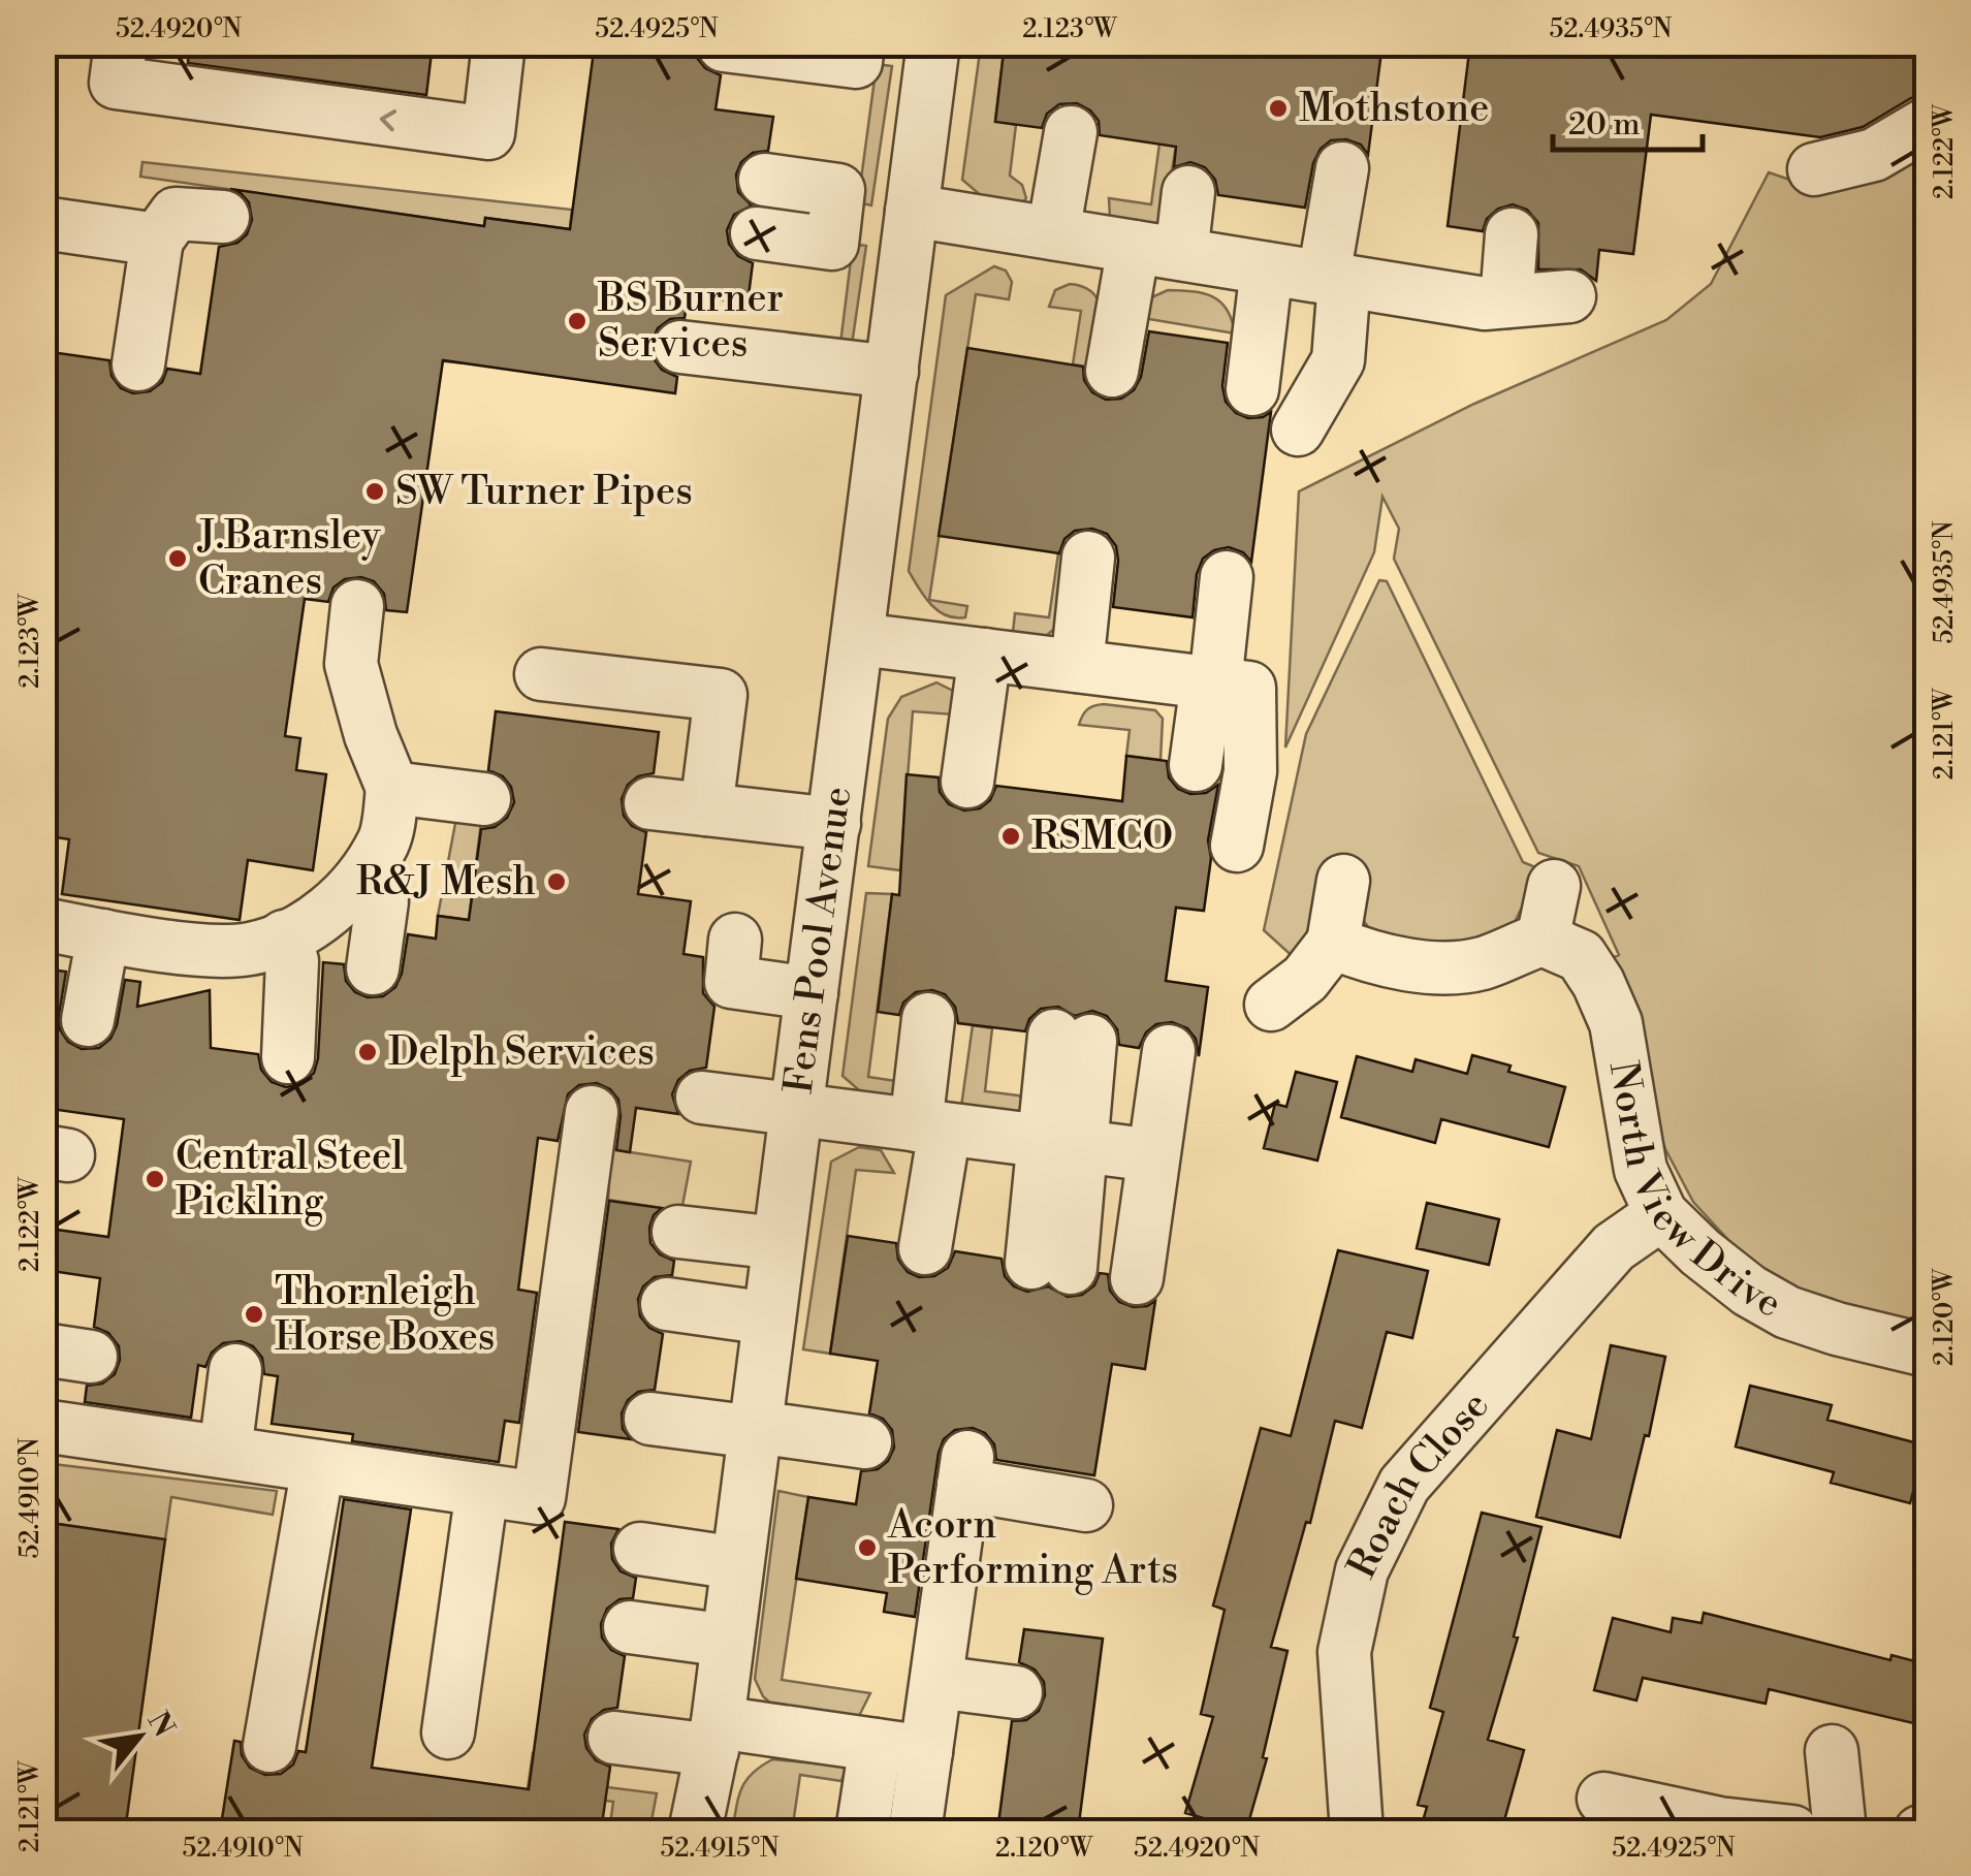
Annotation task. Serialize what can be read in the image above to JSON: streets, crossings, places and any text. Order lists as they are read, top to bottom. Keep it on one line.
{"streets":{"street":["Fens Pool Avenue","North View Drive","Roach Close"]},"crossings":[["North View Drive","Roach Close"]],"places":["Mothstone","BS Burner Services","SW Turner Pipes","J.Barnsley Cranes","RSMCO","R&J Mesh","Delph Services","Central Steel Pickling","Thornleigh Horse Boxes","Acorn Performing Arts"],"scale_bar":"20 m","north":"top right","coordinates":["52.4920°N","52.4925°N","2.123°W","52.4935°N","2.122°W","2.121°W","2.120°W","52.4910°N","52.4915°N"]}
